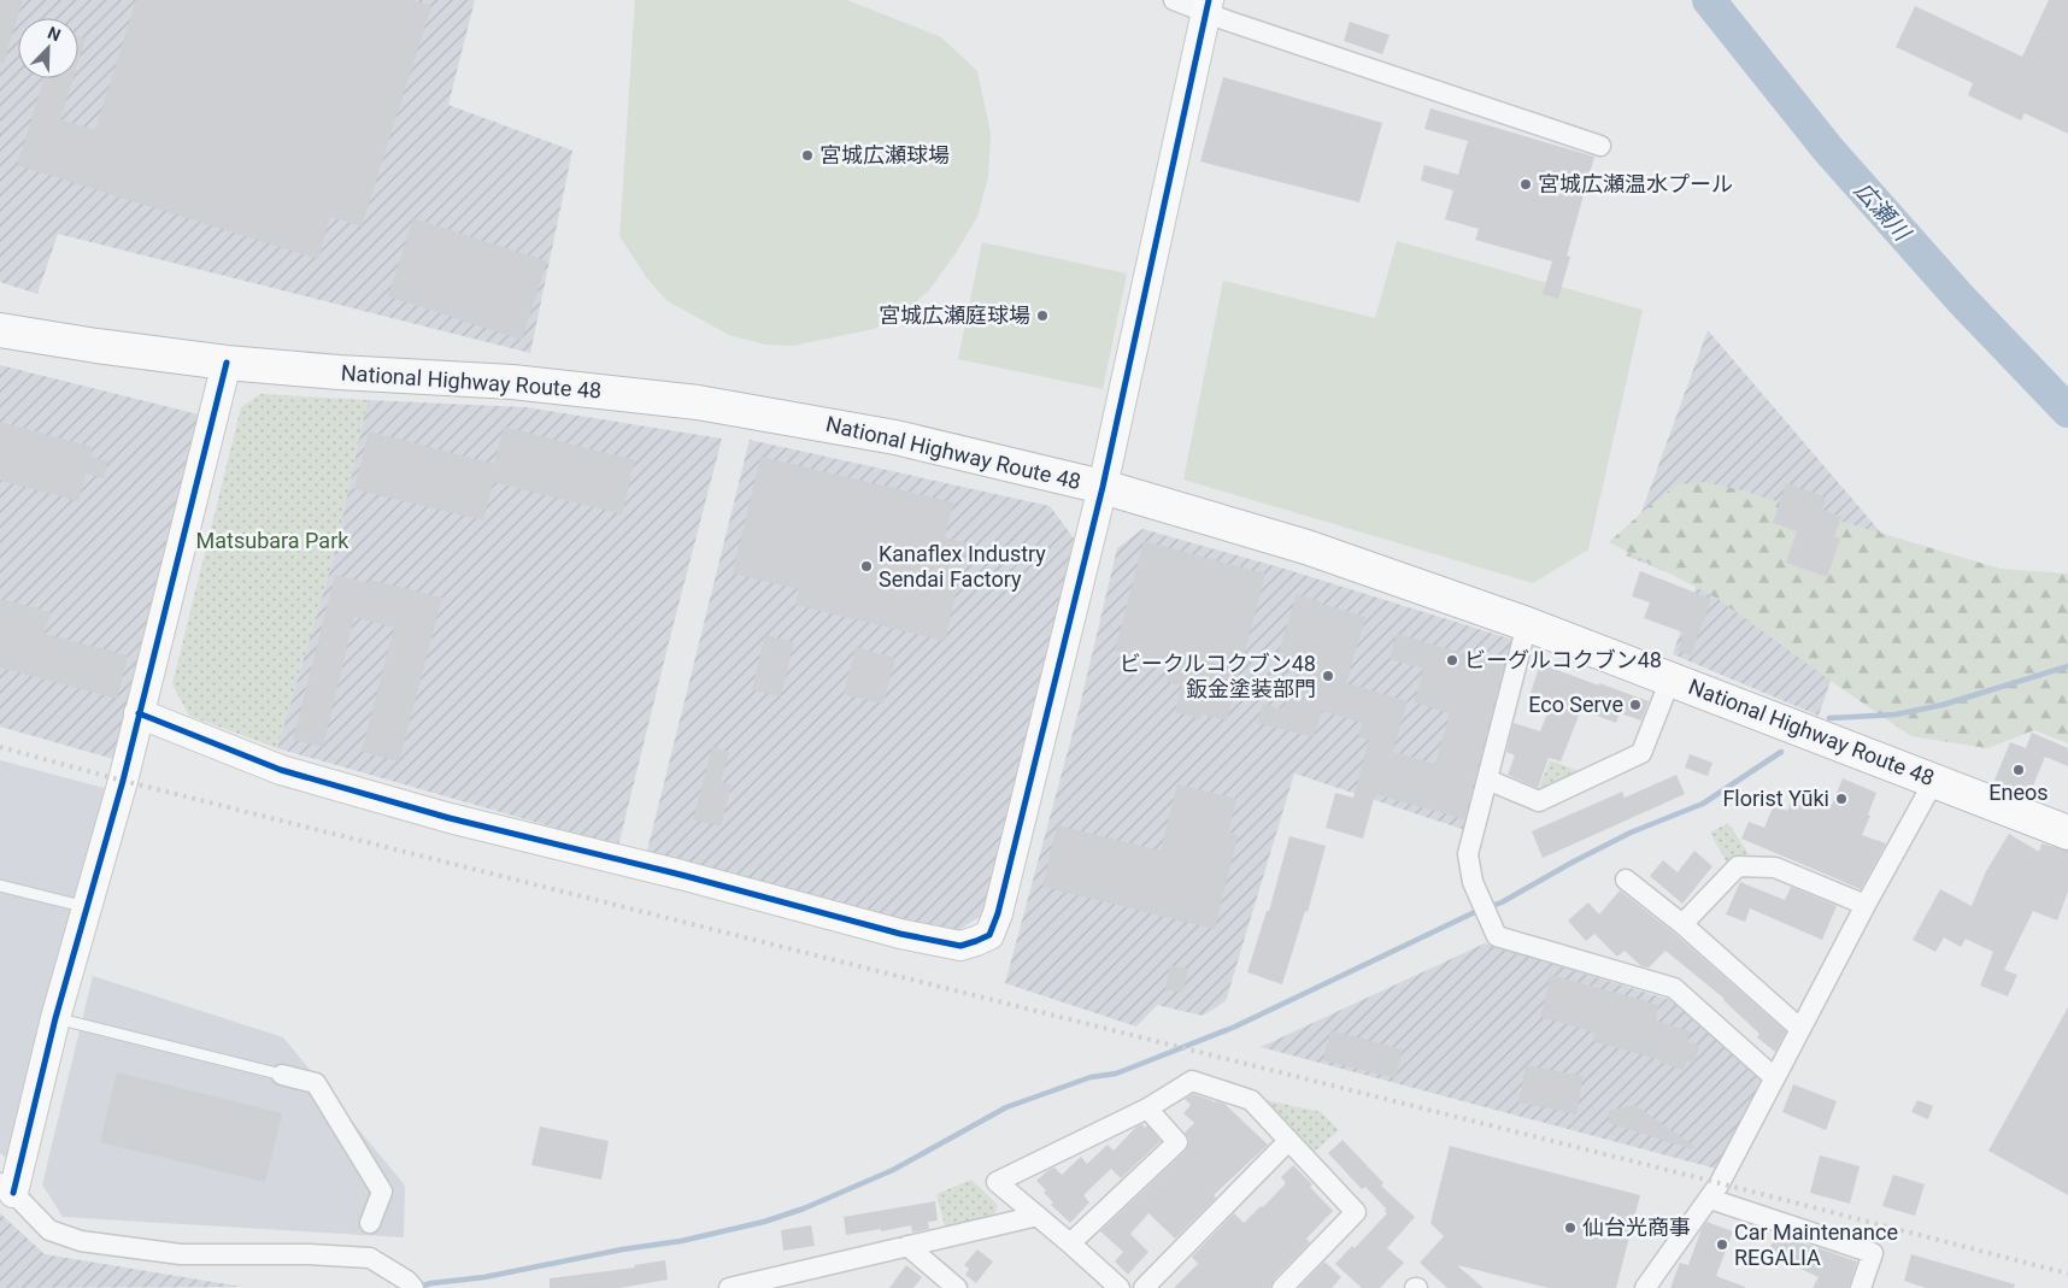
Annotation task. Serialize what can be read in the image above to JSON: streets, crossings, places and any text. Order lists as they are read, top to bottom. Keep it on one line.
{"streets":{"highway":["National Highway Route 48"]},"water":["広瀬川"],"parks":["Matsubara Park"],"places":["宮城広瀬球場","宮城広瀬温水プール","宮城広瀬庭球場","Kanaflex Industry Sendai Factory","ビーグルコクブン48","ビークルコクブン48 鈑金塗装部門","Eco Serve","Eneos","Florist Yūki","仙台光商事","Car Maintenance REGALIA"],"north":"top right"}
